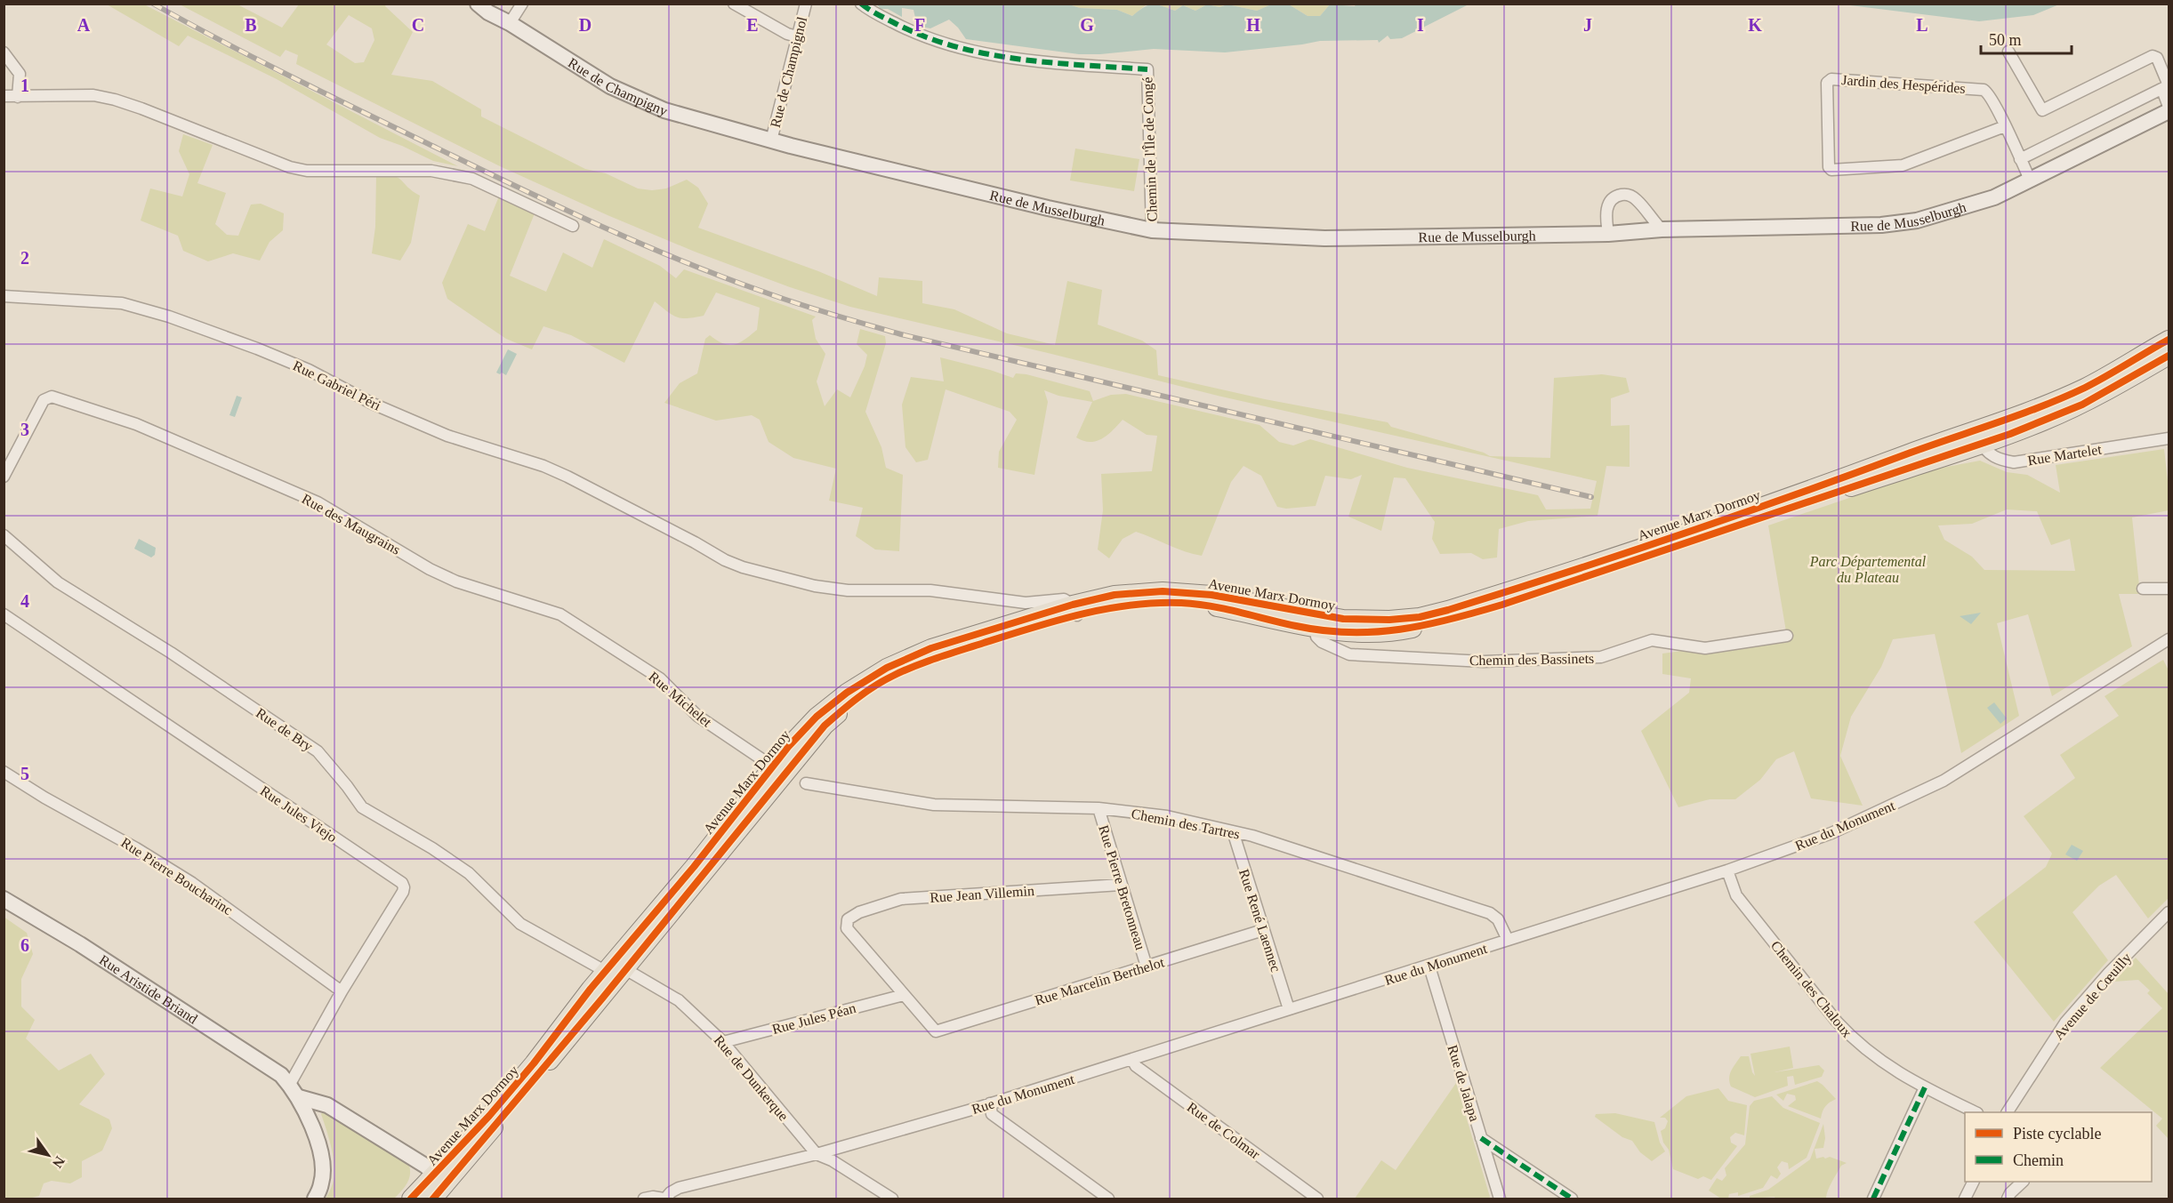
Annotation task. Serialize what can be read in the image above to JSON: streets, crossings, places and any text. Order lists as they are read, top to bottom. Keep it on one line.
{"streets":{"main road":["Avenue Marx Dormoy"],"street":["Rue de Champignol","Jardin des Hespérides","Rue de Champigny","Chemin de l'Île de Congé","Rue de Musselburgh","Rue Gabriel Péri","Rue Martelet","Rue des Maugrains","Chemin des Bassinets","Rue Michelet","Rue de Bry","Rue Jules Viejo","Chemin des Tartres","Rue du Monument","Rue Pierre Boucharinc","Rue Pierre Bretonneau","Rue Jean Villemin","Rue René Laennec","Rue Marcelin Berthelot","Rue Aristide Briand","Chemin des Chaloux","Avenue de Cœuilly","Rue Jules Péan","Rue de Dunkerque","Rue de Jalapa","Rue de Colmar"]},"crossings":[["Rue de Champignol","Rue de Champigny"],["Rue de Champignol","Rue de Musselburgh"],["Jardin des Hespérides","Rue de Musselburgh"],["Rue de Champigny","Rue de Musselburgh"],["Chemin de l'Île de Congé","Rue de Musselburgh"],["Rue Gabriel Péri","Avenue Marx Dormoy"],["Rue Martelet","Avenue Marx Dormoy"],["Avenue Marx Dormoy","Chemin des Bassinets"],["Avenue Marx Dormoy","Rue Michelet"],["Avenue Marx Dormoy","Rue de Bry"],["Avenue Marx Dormoy","Rue de Dunkerque"],["Rue des Maugrains","Rue Michelet"],["Rue Jules Viejo","Rue Pierre Boucharinc"],["Rue Jules Viejo","Rue Aristide Briand"],["Chemin des Tartres","Rue du Monument"],["Chemin des Tartres","Rue Pierre Bretonneau"],["Chemin des Tartres","Rue René Laennec"],["Rue du Monument","Rue René Laennec"],["Rue du Monument","Chemin des Chaloux"],["Rue du Monument","Rue de Dunkerque"],["Rue du Monument","Rue de Jalapa"],["Rue du Monument","Rue de Colmar"],["Rue Pierre Bretonneau","Rue Jean Villemin"],["Rue Pierre Bretonneau","Rue Marcelin Berthelot"],["Rue Jean Villemin","Rue Marcelin Berthelot"],["Rue Jean Villemin","Rue Jules Péan"],["Rue René Laennec","Rue Marcelin Berthelot"],["Rue Marcelin Berthelot","Rue Jules Péan"],["Rue Jules Péan","Rue de Dunkerque"]],"parks":["Parc Départemental du Plateau"],"legend":["Piste cyclable","Chemin"],"scale_bar":"50 m","north":"bottom right","grid":{"columns":["A","B","C","D","E","F","G","H","I","J","K","L"],"rows":["1","2","3","4","5","6"]}}
